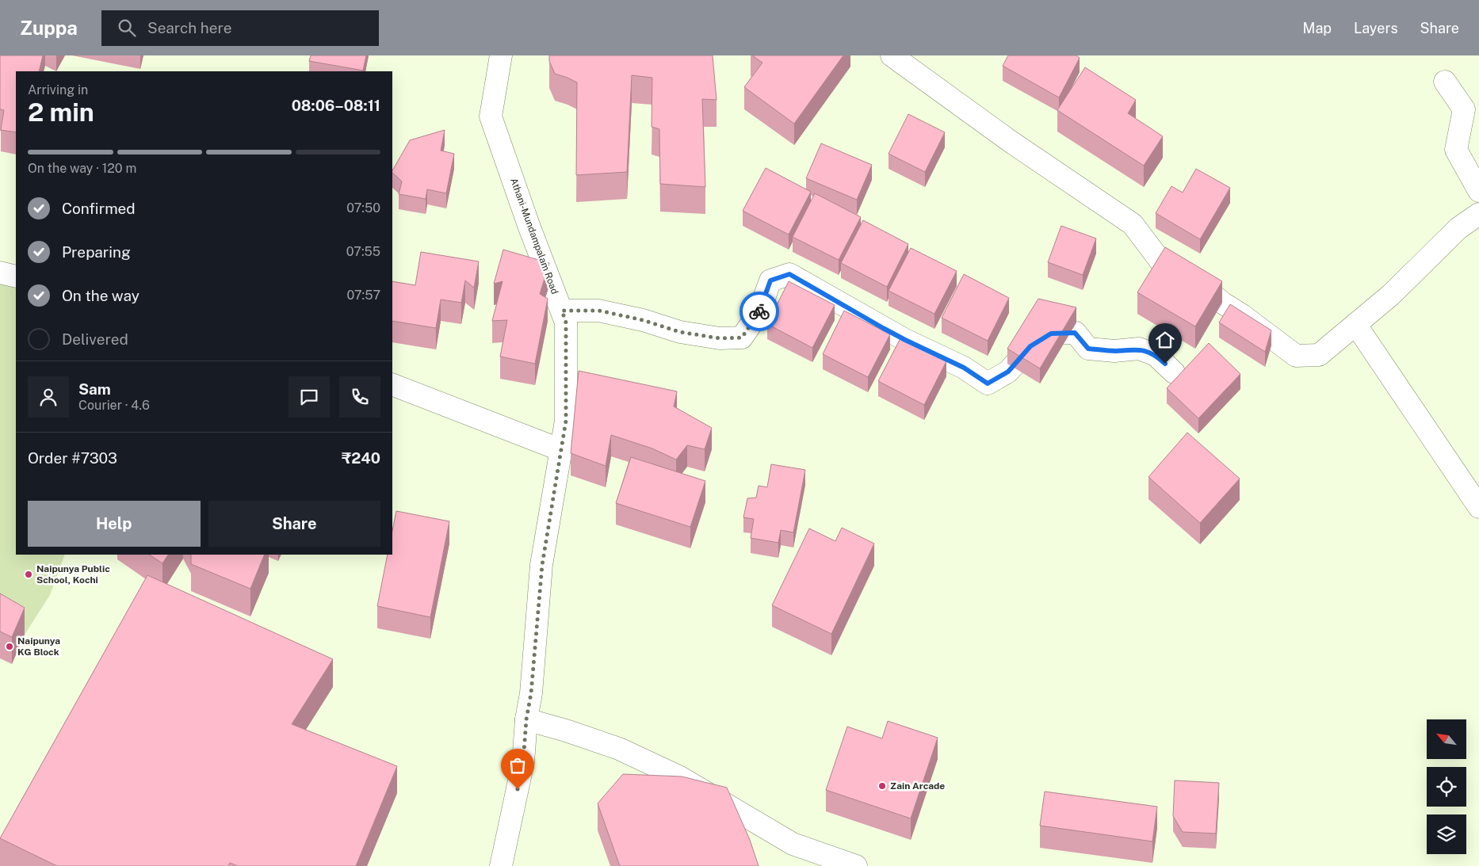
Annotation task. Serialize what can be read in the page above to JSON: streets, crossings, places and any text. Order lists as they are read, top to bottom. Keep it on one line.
{"streets":{"street":["Athani-Mundampalam Road"]},"places":["Naipunya Public School, Kochi","Naipunya KG Block","Zain Arcade"],"north":"top left","page":{"header":"Zuppa","search":"Search here","nav":["Map","Layers","Share"],"heading":["2 min","Arriving in","08:06–08:11"],"panel":["Sam","Courier · 4.6","Order #7303","₹240"],"bar":"On the way · 120 m","list":[["Confirmed","07:50"],["Preparing","07:55"],["On the way","07:57"],"Delivered"],"buttons":["Help","Share"]}}
